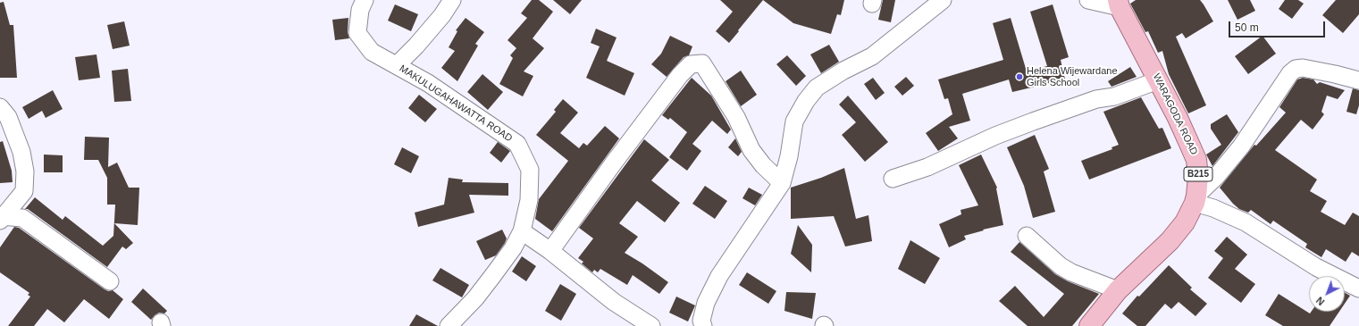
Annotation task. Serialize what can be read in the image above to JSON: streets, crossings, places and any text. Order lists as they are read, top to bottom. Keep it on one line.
{"streets":{"main road":["WARAGODA ROAD","B215"],"street":["MAKULUGAHAWATTA ROAD"]},"places":["Helena Wijewardane Girls School"],"scale_bar":"50 m","north":"bottom left"}
